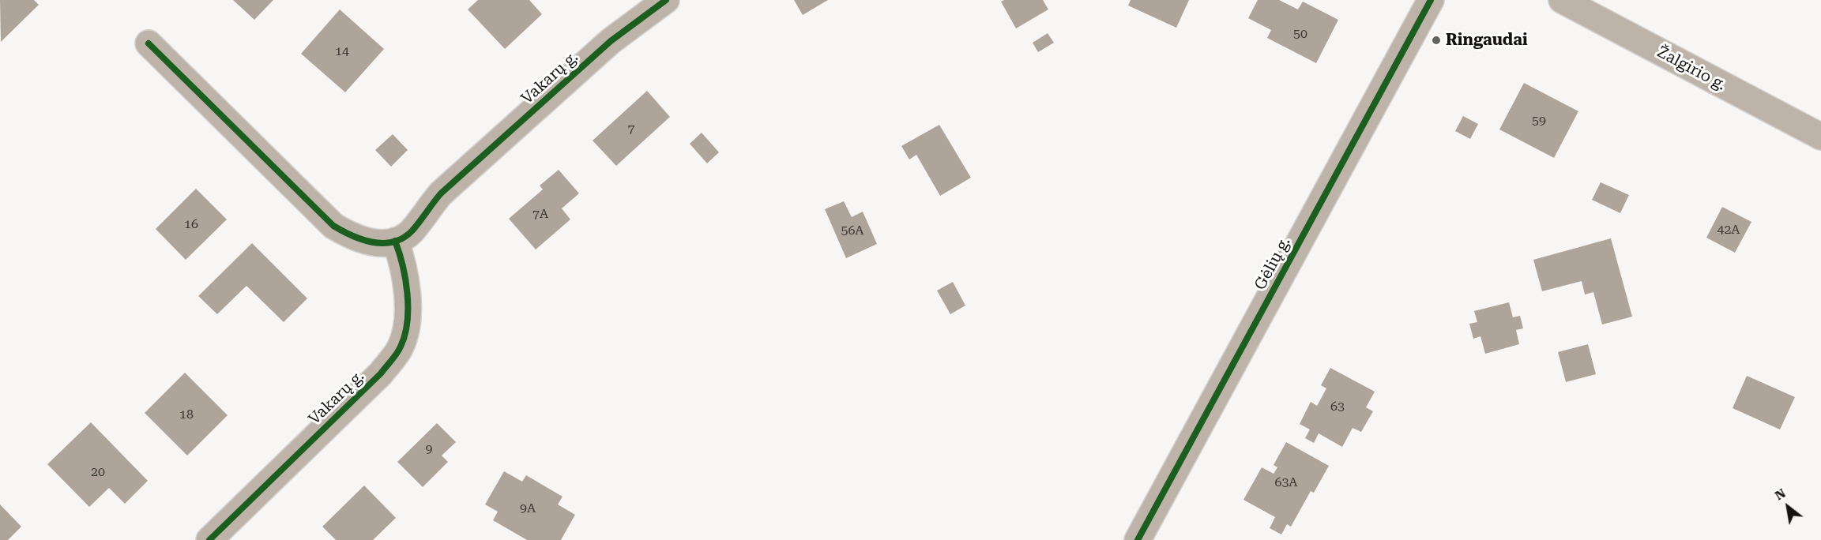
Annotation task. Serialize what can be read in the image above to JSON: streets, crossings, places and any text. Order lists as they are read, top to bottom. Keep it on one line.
{"streets":{"street":["Žalgirio g.","Vakarų g.","Gėlių g."]},"places":["Ringaudai"],"house_numbers":["50","14","59","7","7A","16","42A","56A","63","18","9","20","63A","9A"],"north":"top left"}
